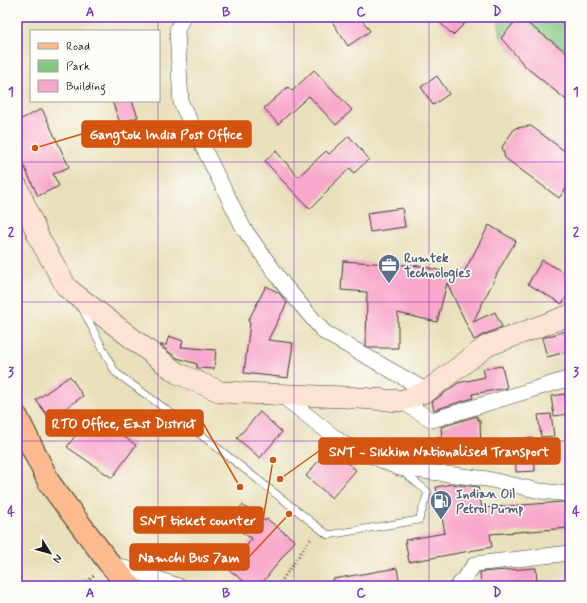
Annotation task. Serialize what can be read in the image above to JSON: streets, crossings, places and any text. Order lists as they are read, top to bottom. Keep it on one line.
{"places":{"other":["Gangtok India Post Office","SNT ticket counter","SNT - Sikkim Nationalised Transport","RTO Office, East District","Namchi Bus 7am"],"office":["Rumtek Technologies"],"fuel station":["Indian Oil Petrol Pump"]},"legend":["Road","Park","Building"],"north":"bottom right","grid":{"columns":["A","B","C","D"],"rows":["1","2","3","4"]}}
